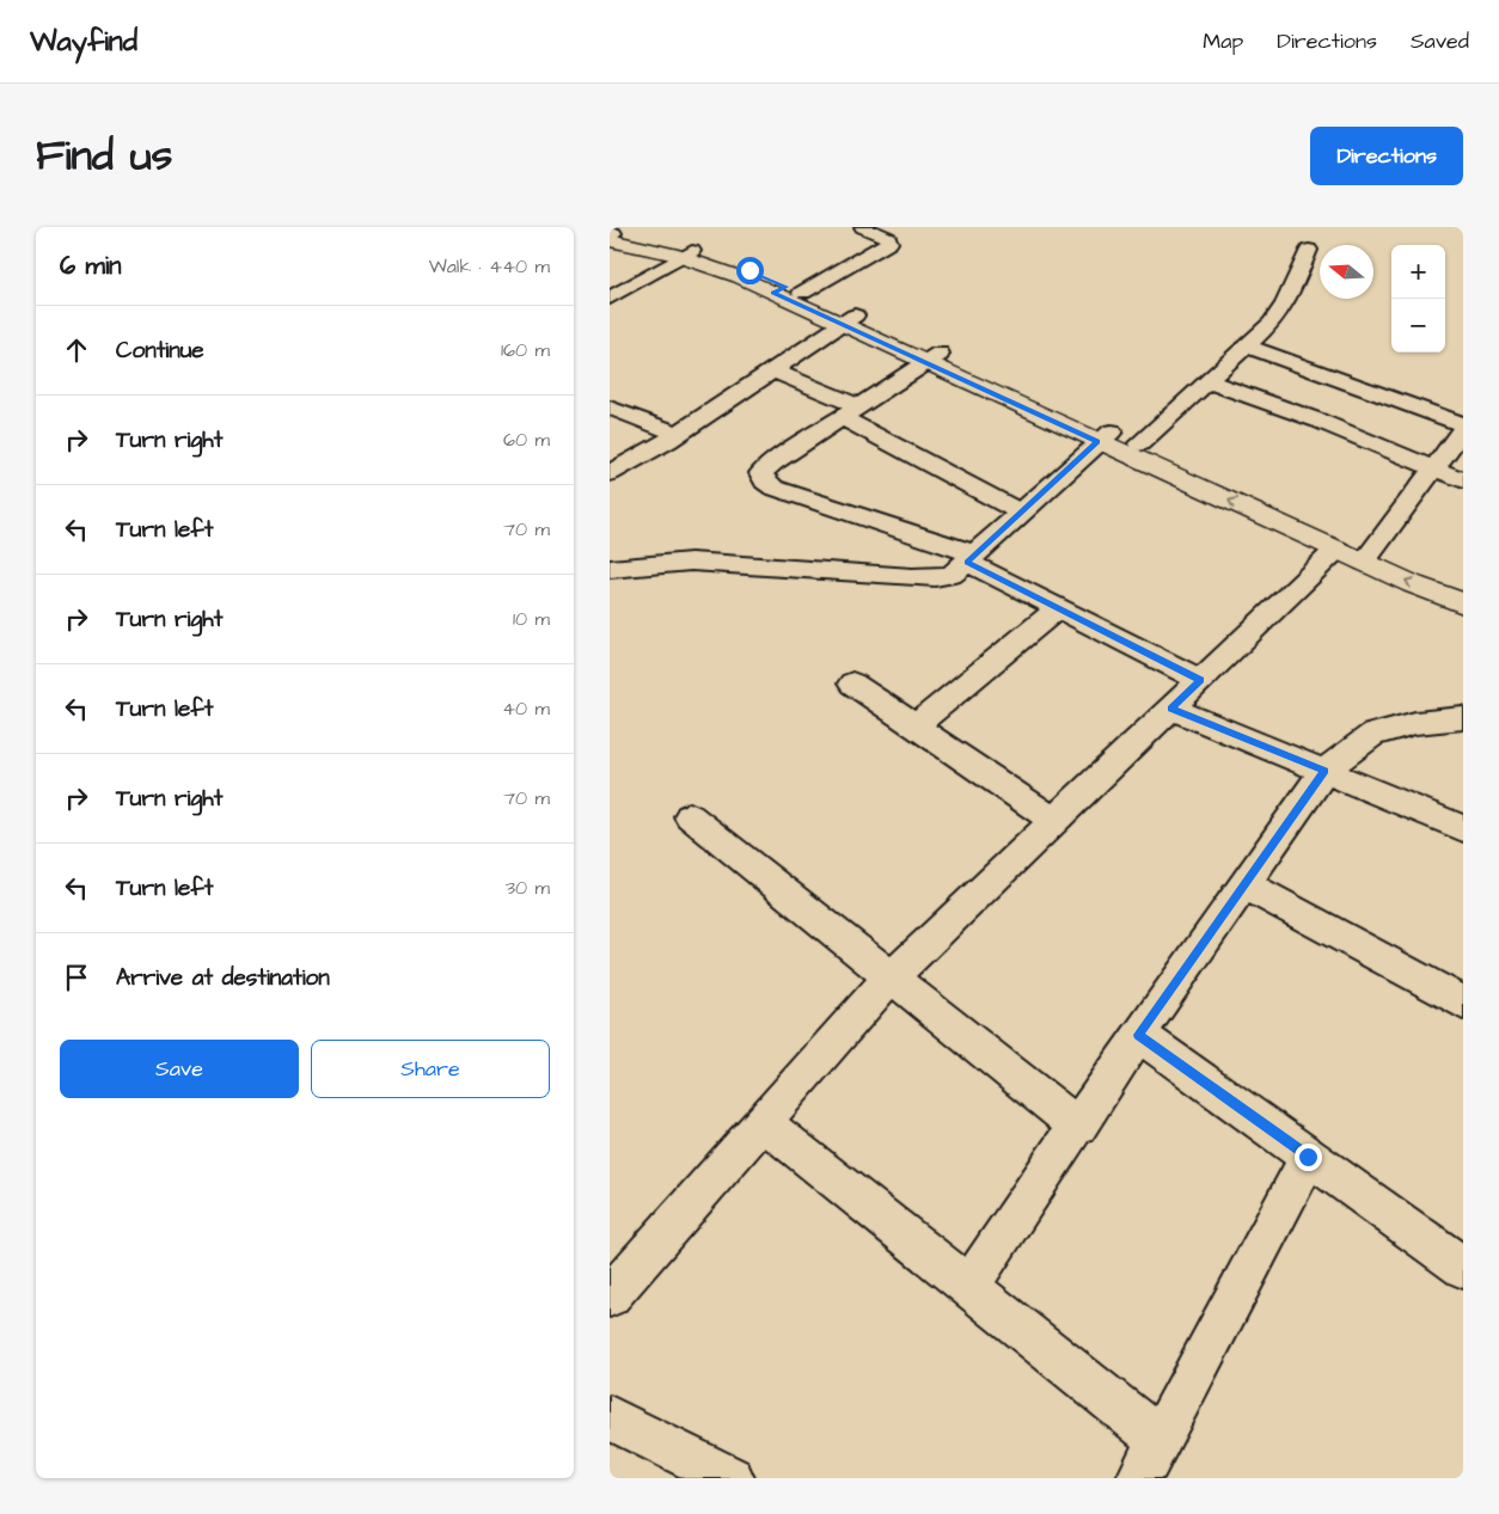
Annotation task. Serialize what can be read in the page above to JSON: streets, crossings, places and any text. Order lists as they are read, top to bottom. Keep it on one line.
{"north":"left","page":{"header":"Wayfind","nav":["Map","Directions","Saved"],"title":"Find us","buttons":["Directions",["Save","Share"]],"heading":["6 min","Walk · 440 m"],"map_buttons":["+","−"],"list":[["Continue","160 m"],["Turn right","60 m"],["Turn left","70 m"],["Turn right","10 m"],["Turn left","40 m"],["Turn right","70 m"],["Turn left","30 m"],"Arrive at destination"]}}
